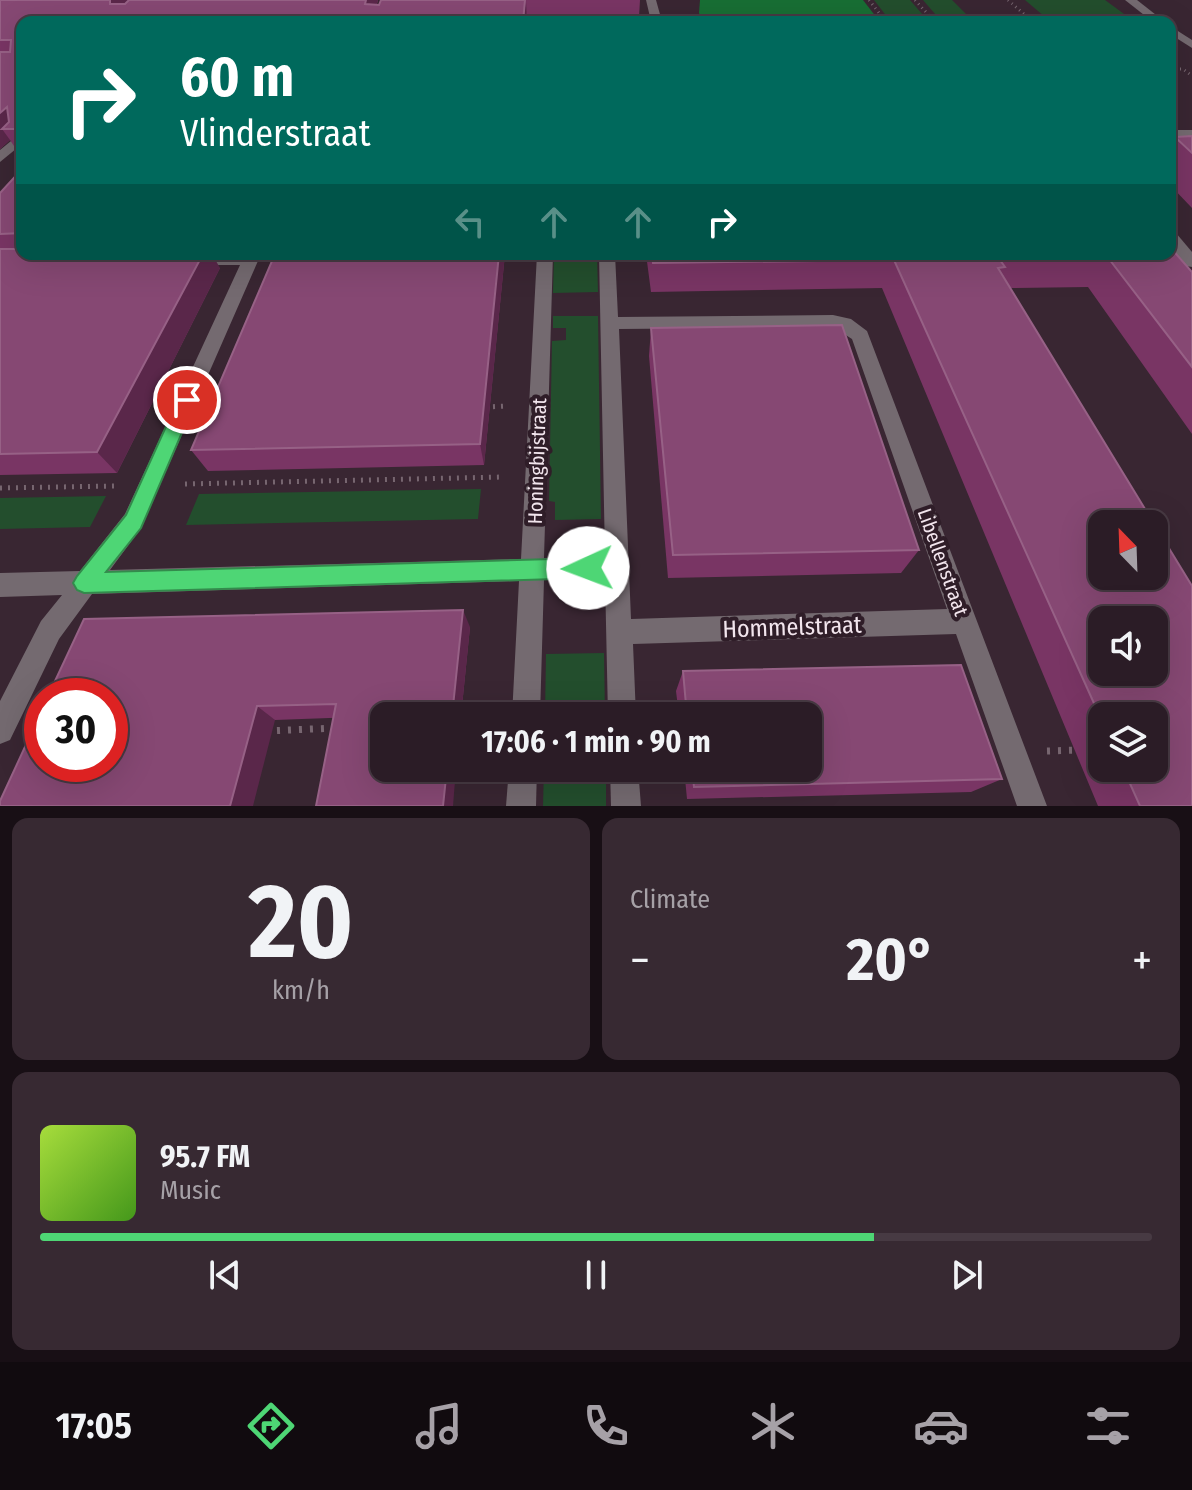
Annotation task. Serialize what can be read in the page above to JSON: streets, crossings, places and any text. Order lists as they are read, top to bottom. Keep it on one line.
{"streets":{"street":["Honingbijstraat","Libellenstraat","Hommelstraat"]},"crossings":[["Libellenstraat","Hommelstraat"]],"north":"top left","page":{"turn":["60 m","Vlinderstraat"],"limit":"30","trip":"17:06 · 1 min · 90 m","tile":[["20","km/h"],"Climate"],"heat":["−","20°","+"],"song":["95.7 FM","Music"],"tabs":"17:05"}}
